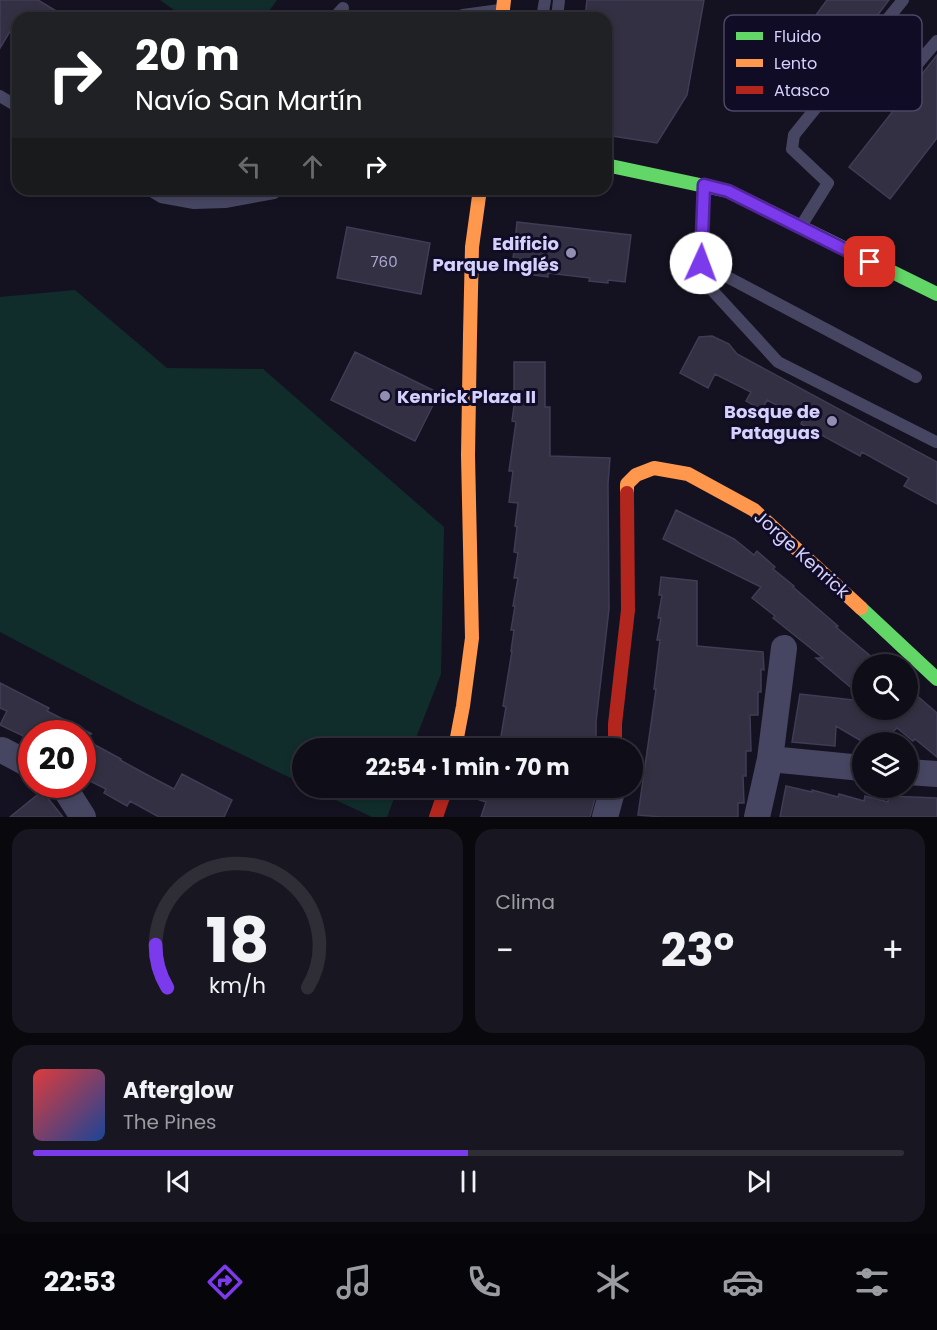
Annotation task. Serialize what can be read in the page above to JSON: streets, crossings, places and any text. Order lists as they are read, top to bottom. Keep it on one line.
{"streets":{"street":["Jorge Kenrick"]},"places":["Edificio Parque Inglés","Kenrick Plaza II","Bosque de Pataguas"],"house_numbers":["760"],"legend":["Fluido","Lento","Atasco"],"page":{"turn":["20 m","Navío San Martín"],"limit":"20","trip":"22:54 · 1 min · 70 m","tile":"Clima","heat":["−","23°","+"],"song":["Afterglow","The Pines"],"tabs":"22:53","gauge":["18","km/h"]}}
